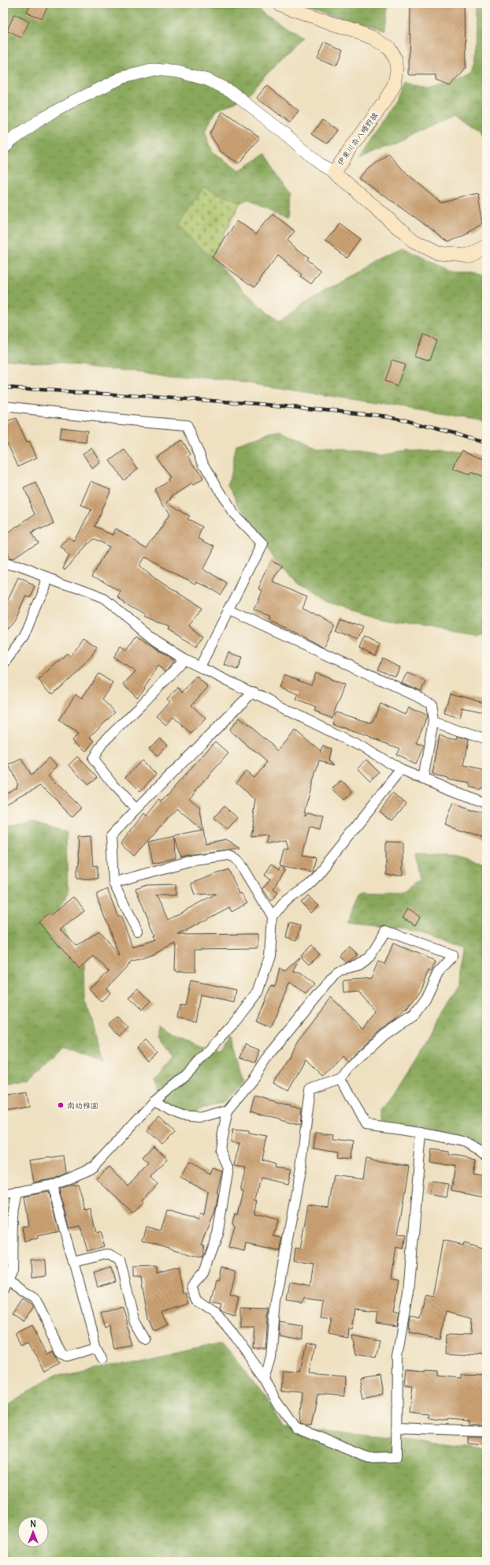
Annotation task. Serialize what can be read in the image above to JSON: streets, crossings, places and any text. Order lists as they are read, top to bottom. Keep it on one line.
{"streets":{"main road":["伊東川奈八幡野線"]},"places":["南幼稚園"],"north":"top"}
